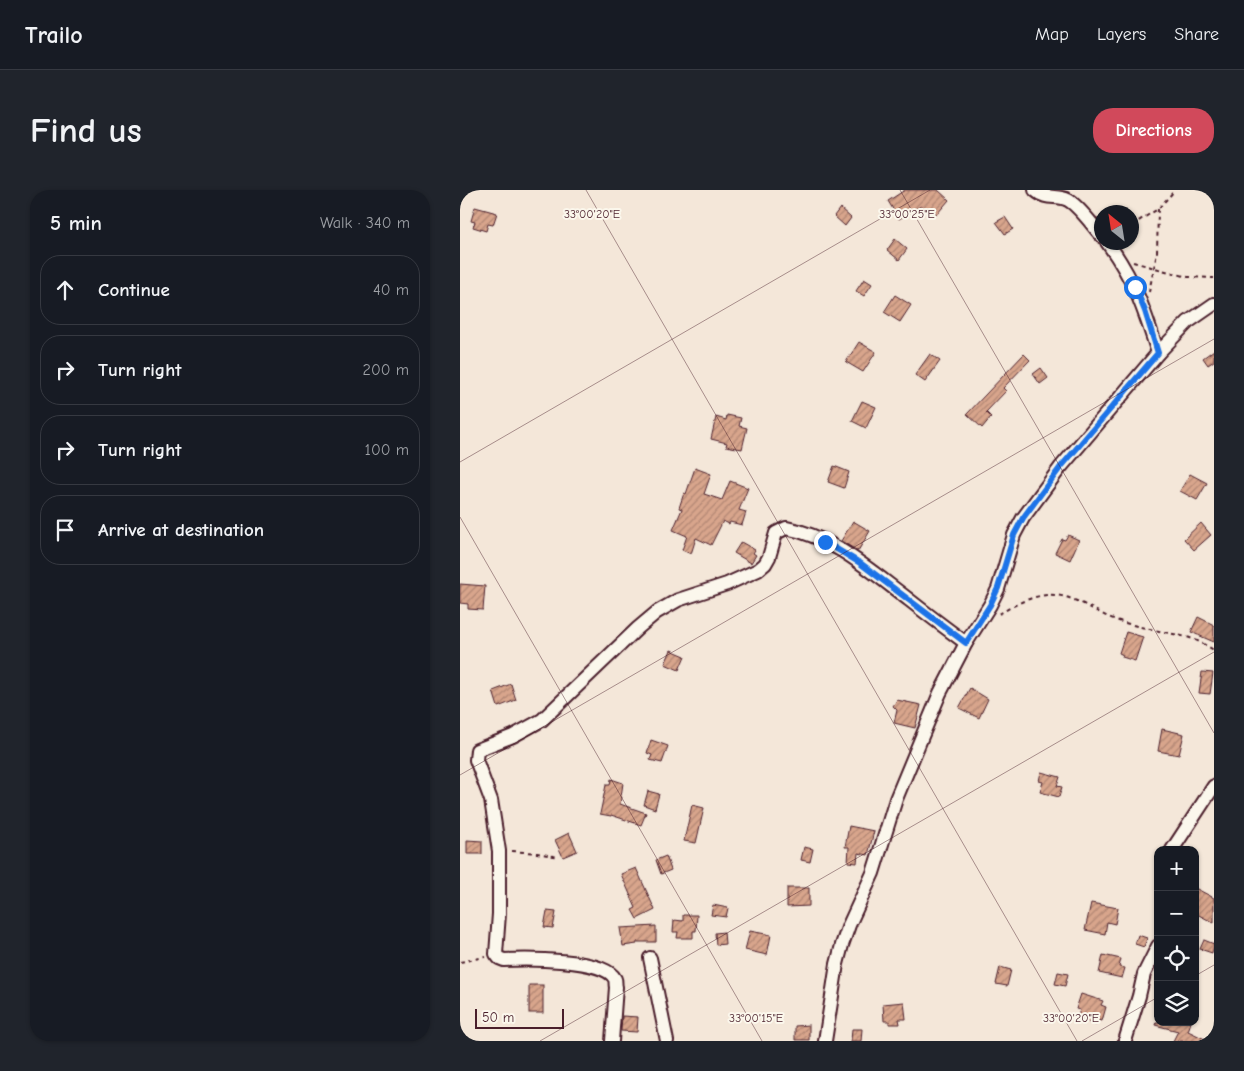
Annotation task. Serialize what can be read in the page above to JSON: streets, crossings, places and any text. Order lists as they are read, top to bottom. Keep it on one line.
{"scale_bar":"50 m","north":"top left","page":{"header":"Trailo","nav":["Map","Layers","Share"],"buttons":"Directions","title":"Find us","heading":["5 min","Walk · 340 m"],"list":[["Continue","40 m"],["Turn right","200 m"],["Turn right","100 m"],"Arrive at destination"],"map_buttons":["+","−"],"scale":"50 m"},"coordinates":["33°00'20\"E","33°00'25\"E","33°00'15\"E"]}
